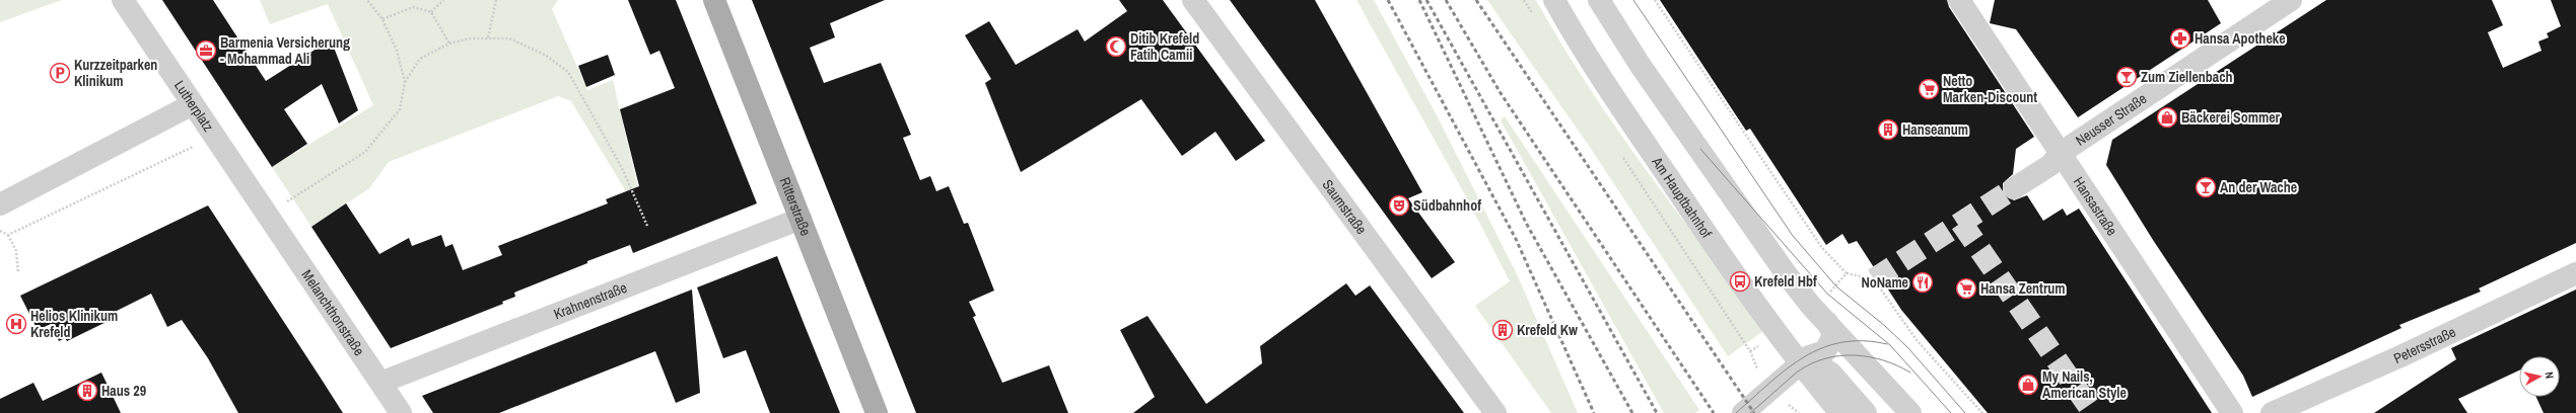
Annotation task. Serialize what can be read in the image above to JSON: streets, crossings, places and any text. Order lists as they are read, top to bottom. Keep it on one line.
{"streets":{"main road":["Ritterstraße"],"street":["Lutherplatz","Neusser Straße","Am Hauptbahnhof","Saumstraße","Hansastraße","Krahnenstraße","Melanchthonstraße","Petersstraße"]},"crossings":[["Lutherplatz","Melanchthonstraße"],["Neusser Straße","Hansastraße"],["Ritterstraße","Krahnenstraße"],["Krahnenstraße","Melanchthonstraße"]],"places":{"pharmacy":["Hansa Apotheke"],"mosque":["Ditib Krefeld Fatih Camii"],"office":["Barmenia Versicherung - Mohammad Ali"],"parking":["Kurzzeitparken Klinikum"],"bar":["Zum Ziellenbach","An der Wache"],"supermarket":["Netto Marken-Discount","Hansa Zentrum"],"shop":["Bäckerei Sommer","My Nails, American Style"],"building":["Hanseanum","Krefeld Kw","Haus 29"],"theatre":["Südbahnhof"],"bus stop":["Krefeld Hbf"],"restaurant":["NoName"],"hospital":["Helios Klinikum Krefeld"]},"north":"right"}
